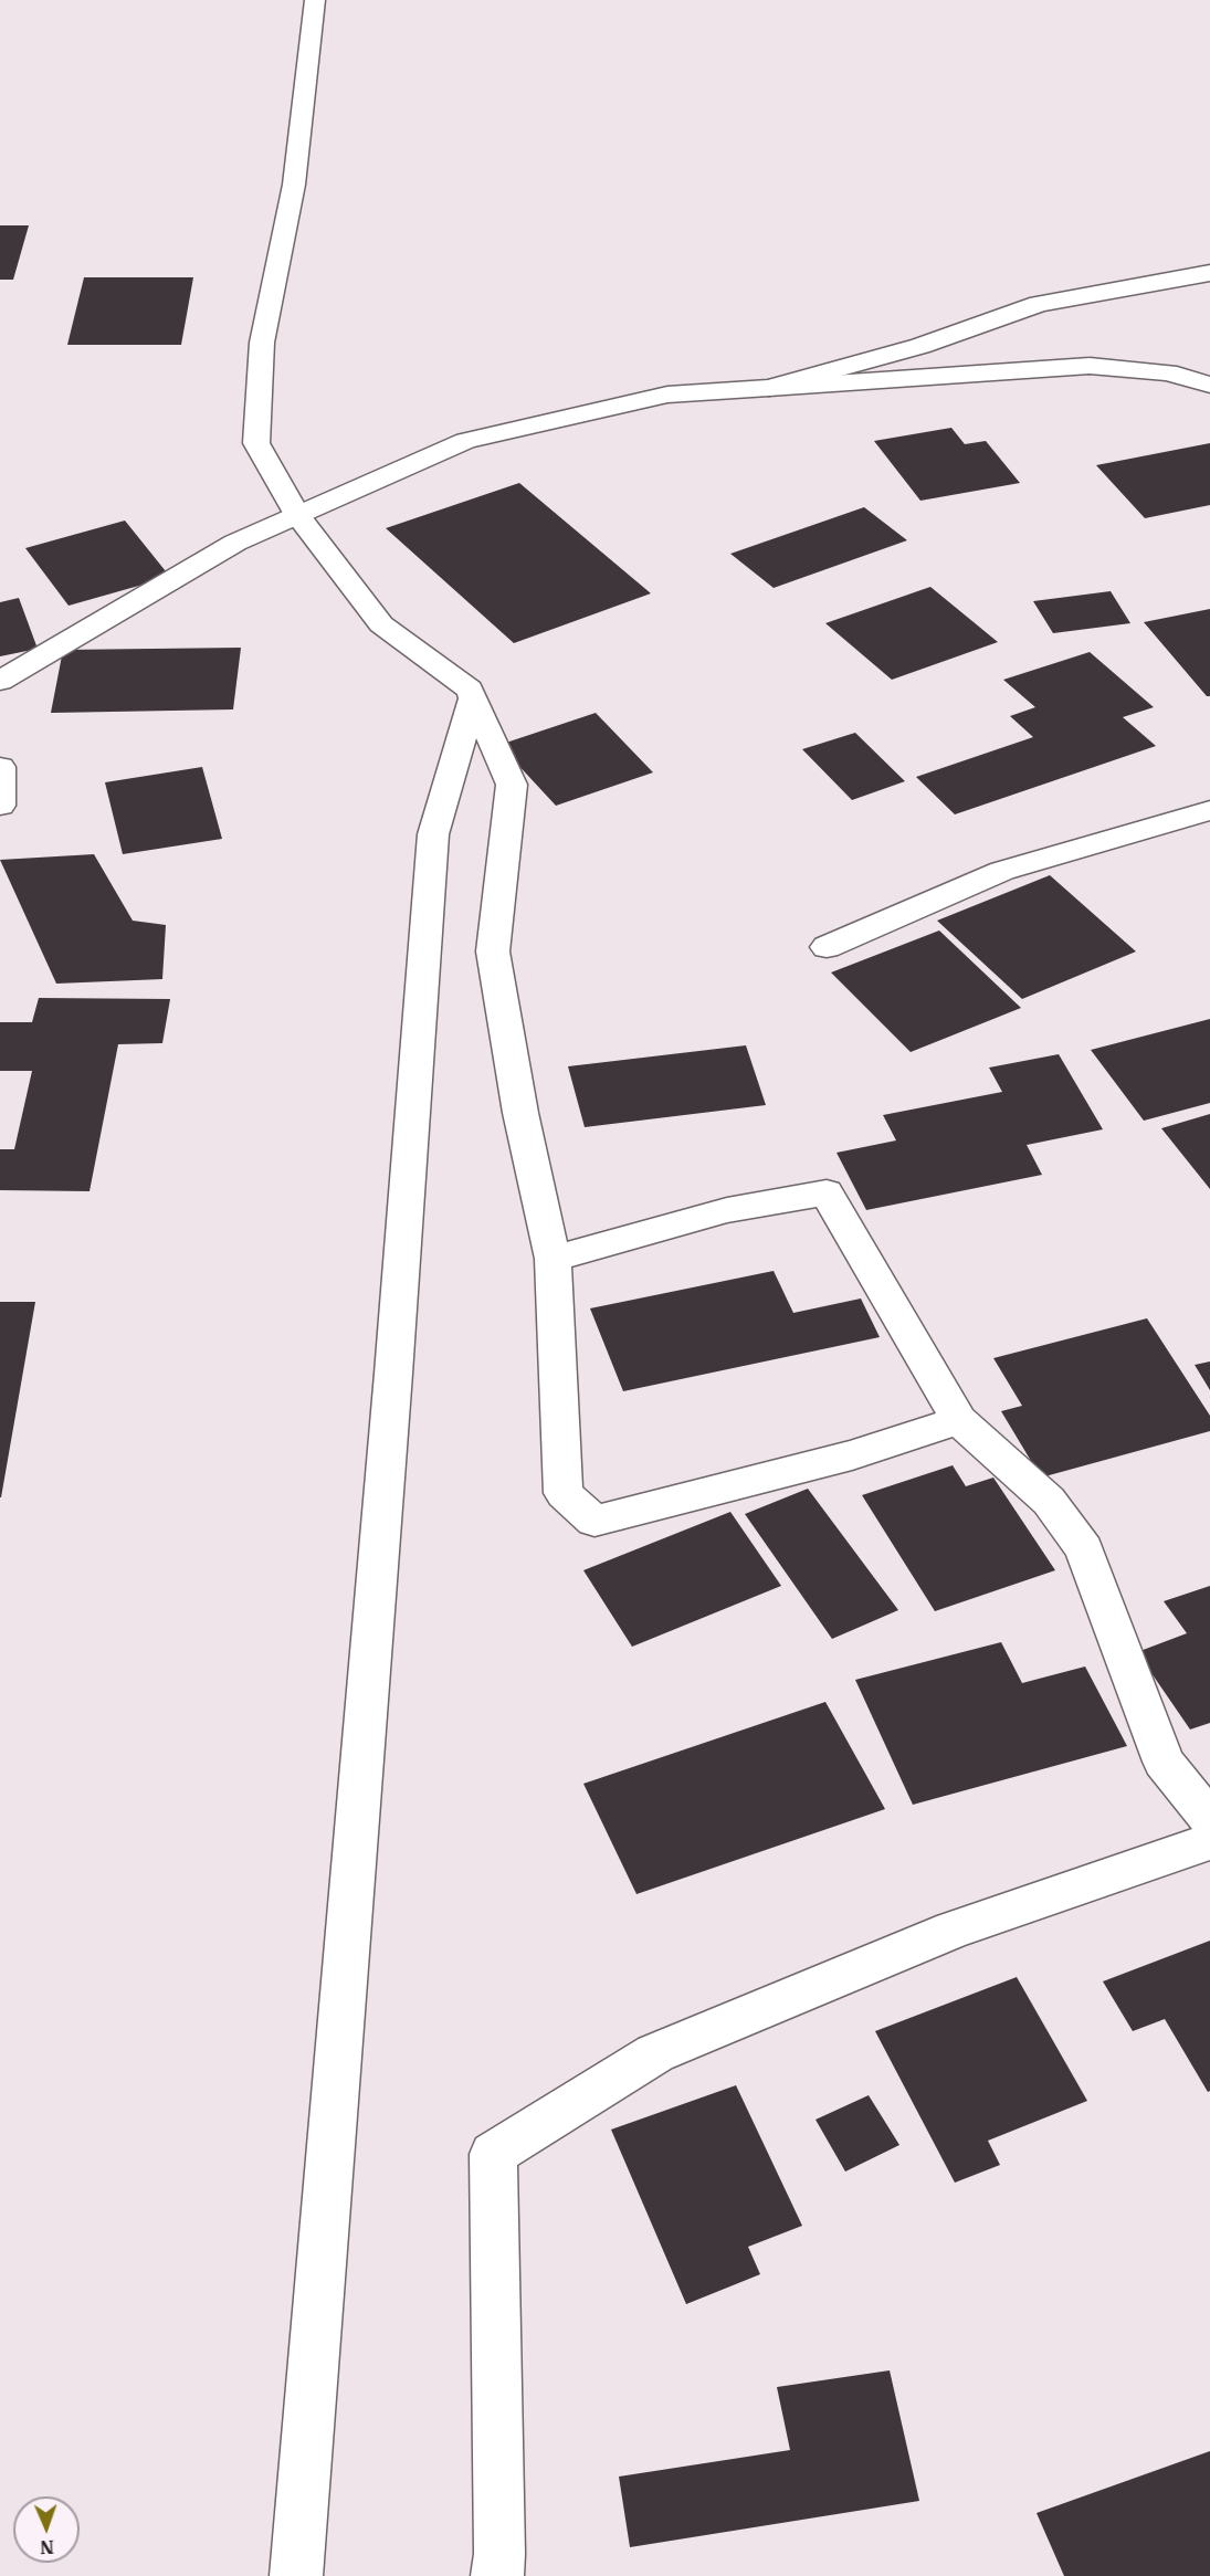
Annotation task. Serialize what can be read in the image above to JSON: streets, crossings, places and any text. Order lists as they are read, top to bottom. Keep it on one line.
{"north":"bottom"}
